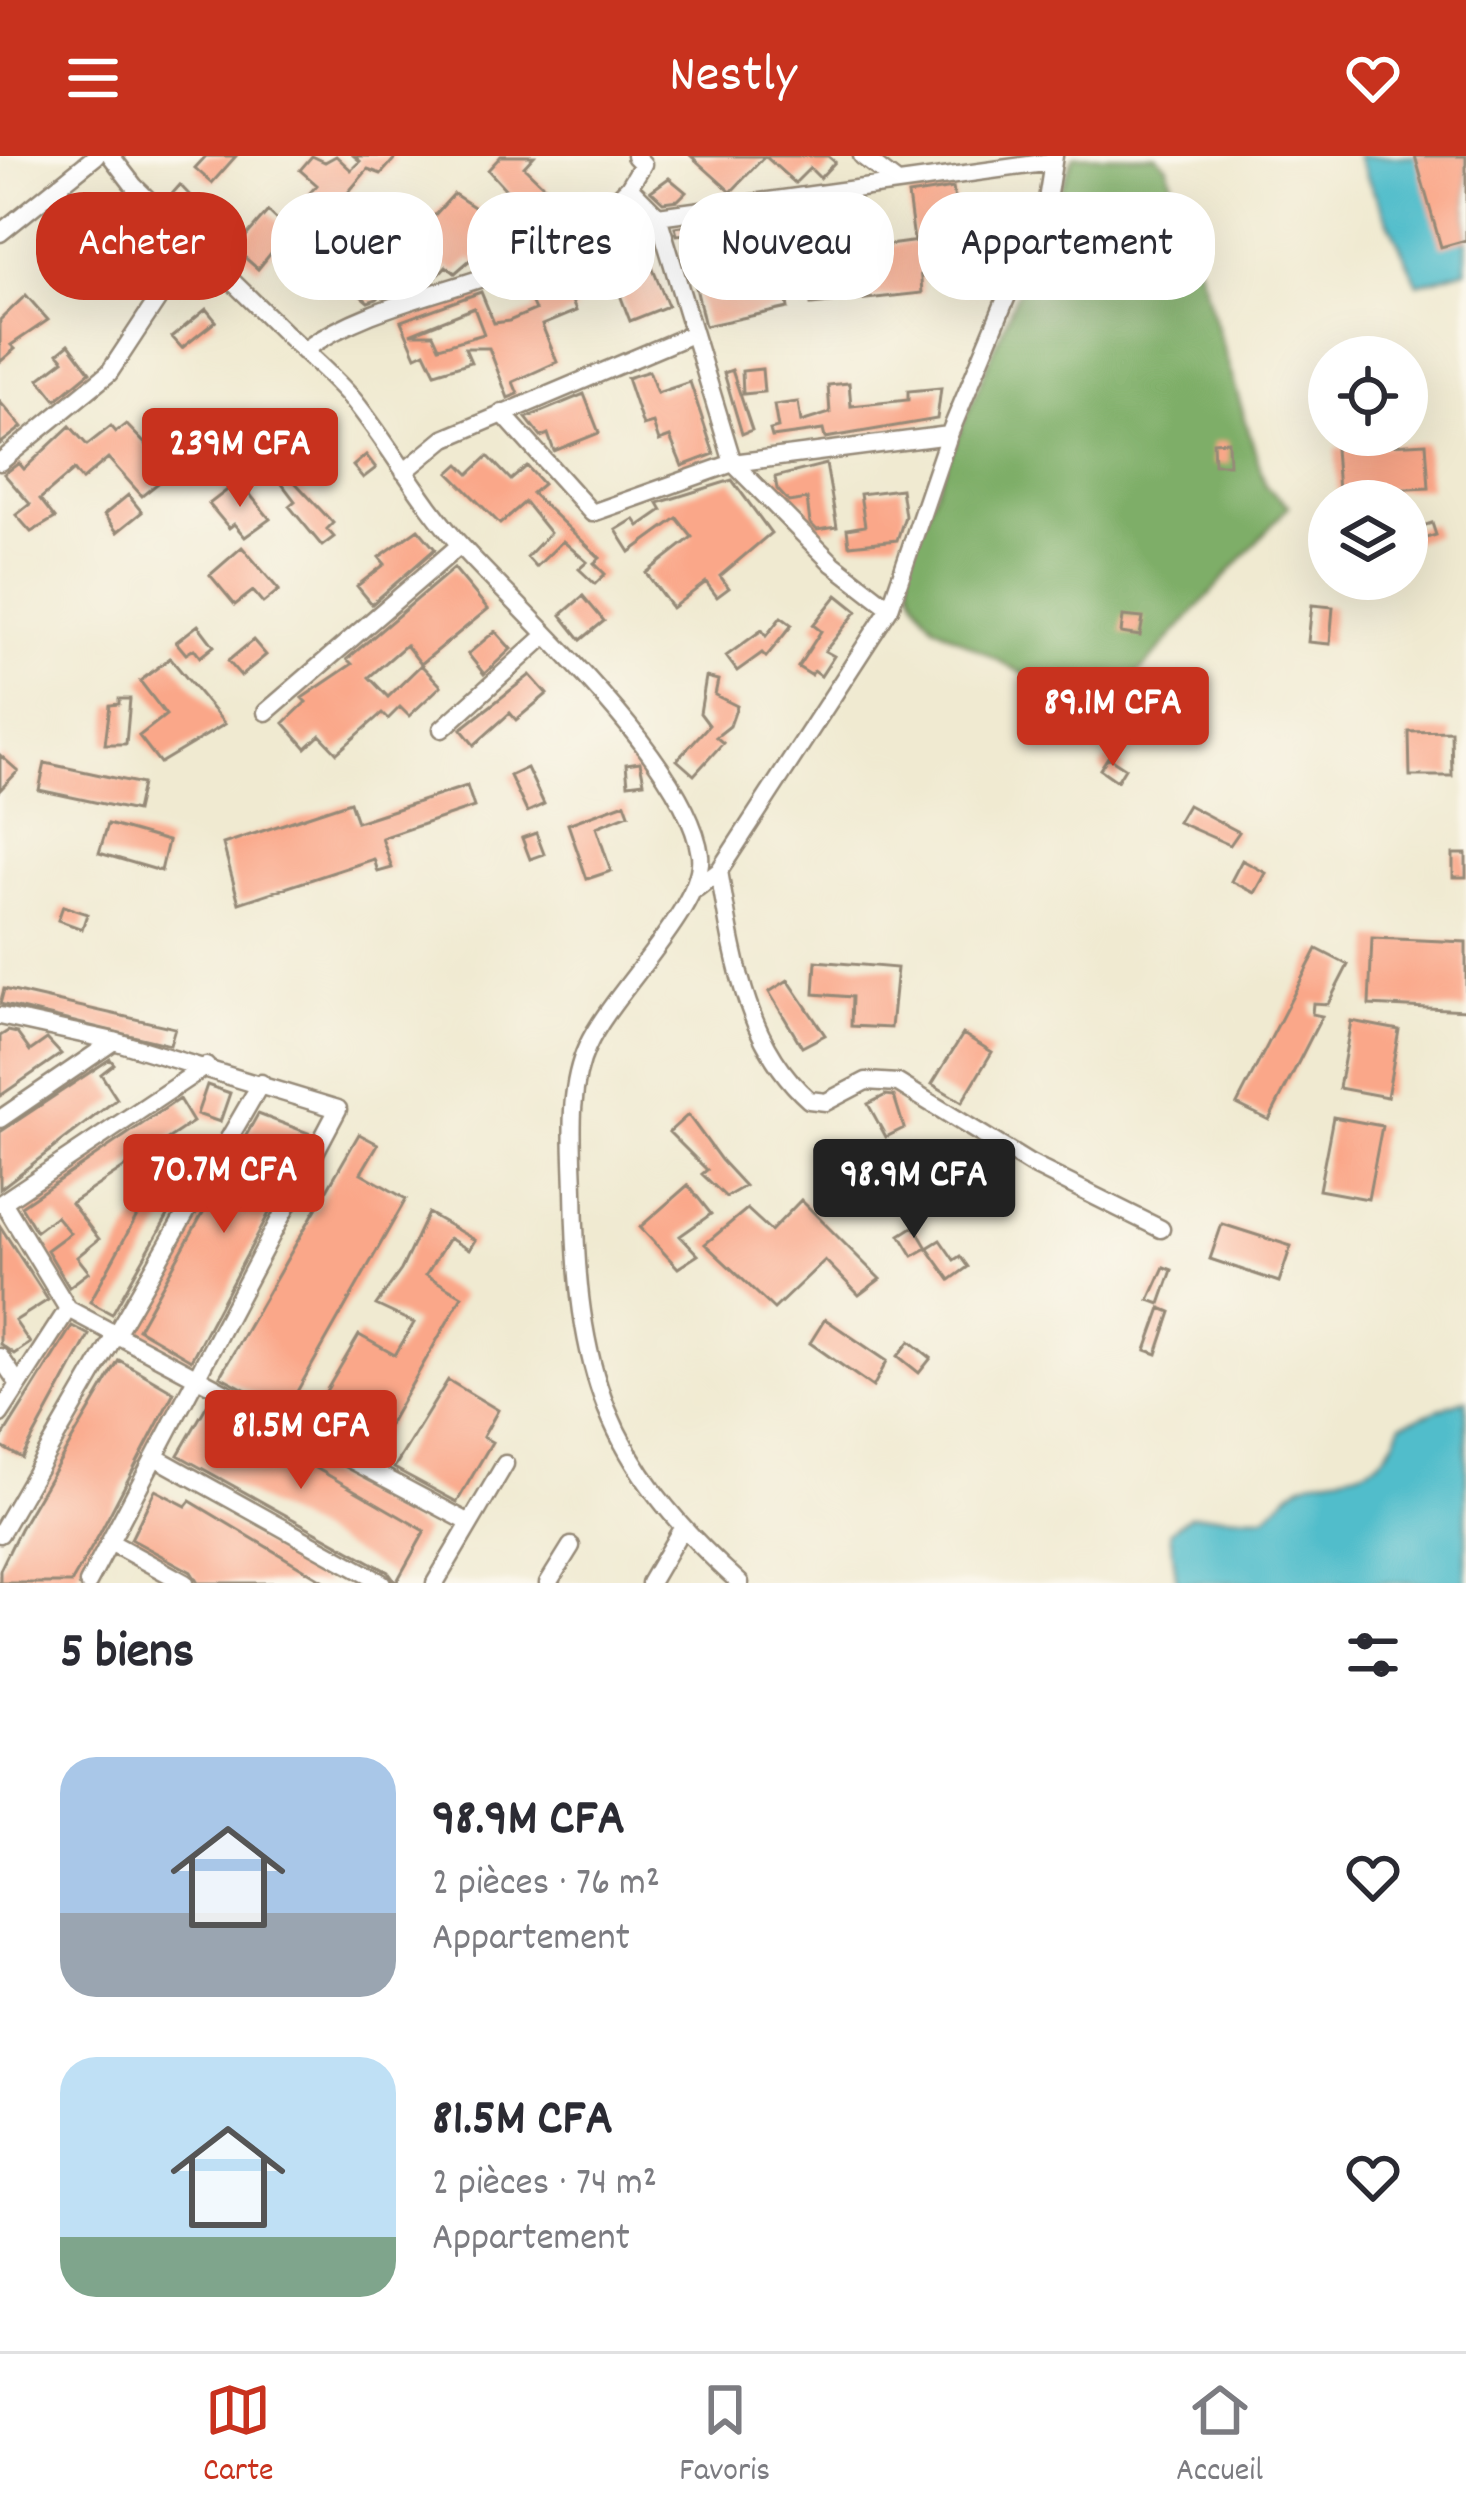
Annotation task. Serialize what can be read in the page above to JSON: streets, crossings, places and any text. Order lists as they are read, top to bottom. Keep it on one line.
{"page":{"header":"Nestly","chip":["Acheter","Louer","Filtres","Nouveau","Appartement"],"price":["239M CFA","89.1M CFA","70.7M CFA","98.9M CFA","81.5M CFA"],"heading":"5 biens","list":[{"name":"98.9M CFA","note":"2 pièces · 76 m² · Appartement"},{"name":"81.5M CFA","note":"2 pièces · 74 m² · Appartement"}],"tabs":["Carte","Favoris","Accueil"]}}
